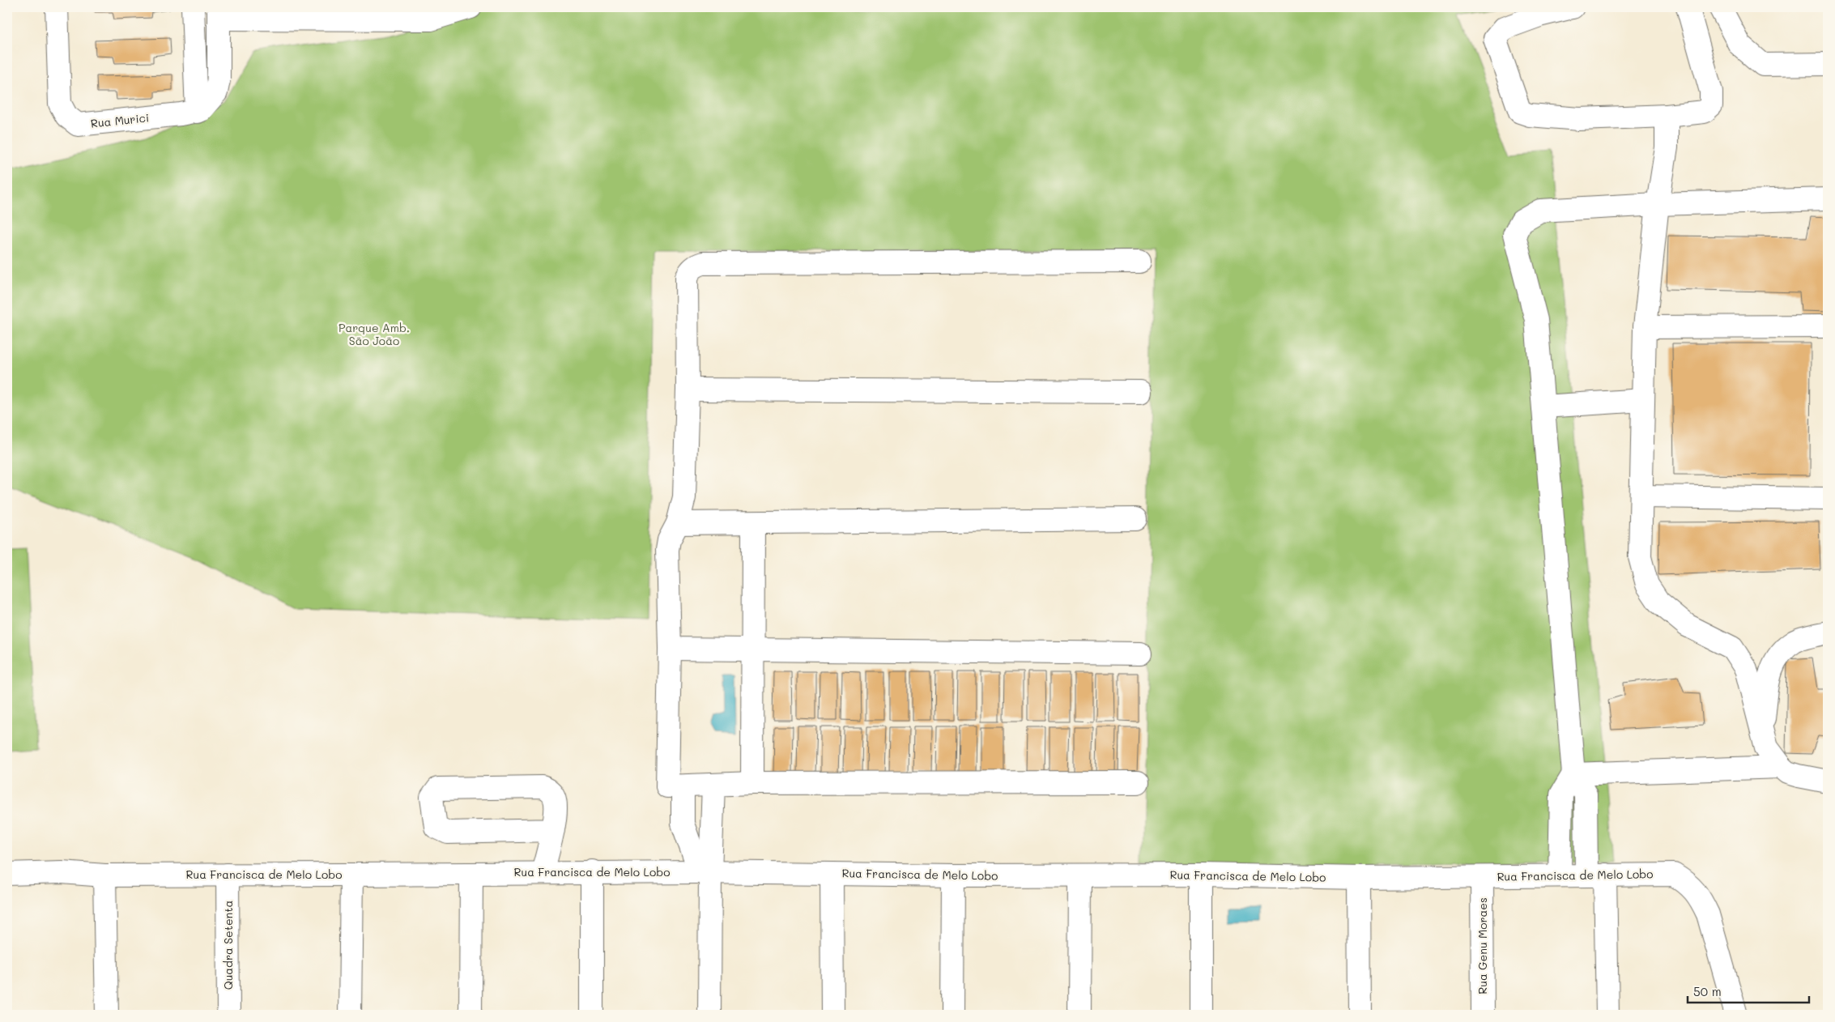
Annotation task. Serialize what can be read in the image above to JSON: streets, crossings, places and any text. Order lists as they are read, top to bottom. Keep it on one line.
{"streets":{"street":["Rua Murici","Rua Francisca de Melo Lobo","Quadra Setenta","Rua Genu Moraes"]},"crossings":[["Rua Francisca de Melo Lobo","Quadra Setenta"],["Rua Francisca de Melo Lobo","Rua Genu Moraes"]],"parks":["Parque Amb. São João"],"scale_bar":"50 m"}
